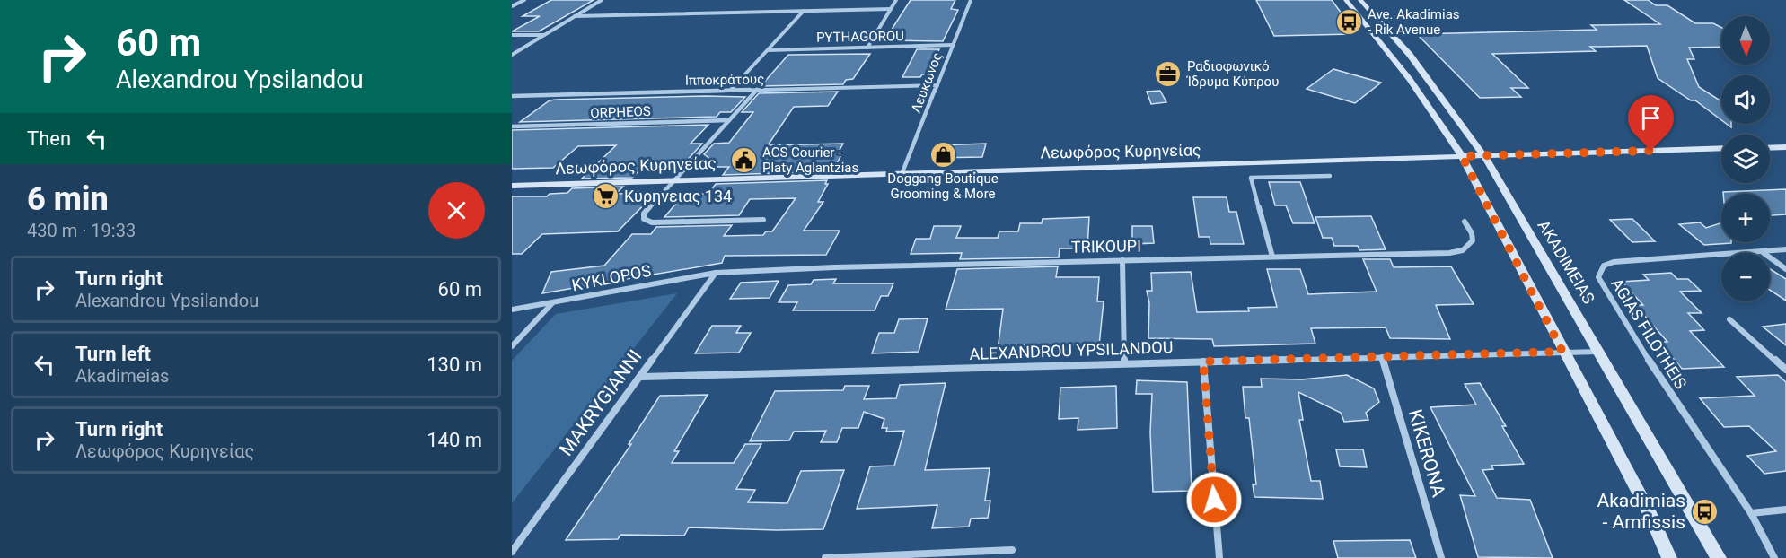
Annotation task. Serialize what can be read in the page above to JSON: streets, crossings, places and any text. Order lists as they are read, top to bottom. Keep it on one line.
{"streets":{"main road":["Λεωφόρος Κυρηνείας","AKADIMEIAS"],"street":["PYTHAGOROU","Ιπποκράτους","Λευκωνος","ORPHEOS","TRIKOUPI","KYKLOPOS","AGIAS FILOTHEIS","ALEXANDROU YPSILANDOU","MAKRYGIANNI","KIKERONA"]},"crossings":[["PYTHAGOROU","Λευκωνος"],["Ιπποκράτους","Λευκωνος"],["Λευκωνος","Λεωφόρος Κυρηνείας"],["Λεωφόρος Κυρηνείας","AKADIMEIAS"],["TRIKOUPI","KYKLOPOS"],["TRIKOUPI","MAKRYGIANNI"],["AKADIMEIAS","ALEXANDROU YPSILANDOU"],["KYKLOPOS","MAKRYGIANNI"],["ALEXANDROU YPSILANDOU","MAKRYGIANNI"],["ALEXANDROU YPSILANDOU","KIKERONA"]],"places":{"bus stop":["Ave. Akadimias - Rik Avenue","Akadimias - Amfissis"],"office":["Ραδιοφωνικό Ίδρυμα Κύπρου"],"shop":["Doggang Boutique Grooming & More"],"public building":["ACS Courier - Platy Aglantzias"],"supermarket":["Κυρηνειας 134"]},"north":"bottom","page":{"turn":["60 m","Alexandrou Ypsilandou"],"map_buttons":["+","−"],"then":"Then","heading":["6 min","430 m · 19:33"],"list":[{"name":"Turn right","note":"Alexandrou Ypsilandou","value":"60 m"},{"name":"Turn left","note":"Akadimeias","value":"130 m"},{"name":"Turn right","note":"Λεωφόρος Κυρηνείας","value":"140 m"}]}}
